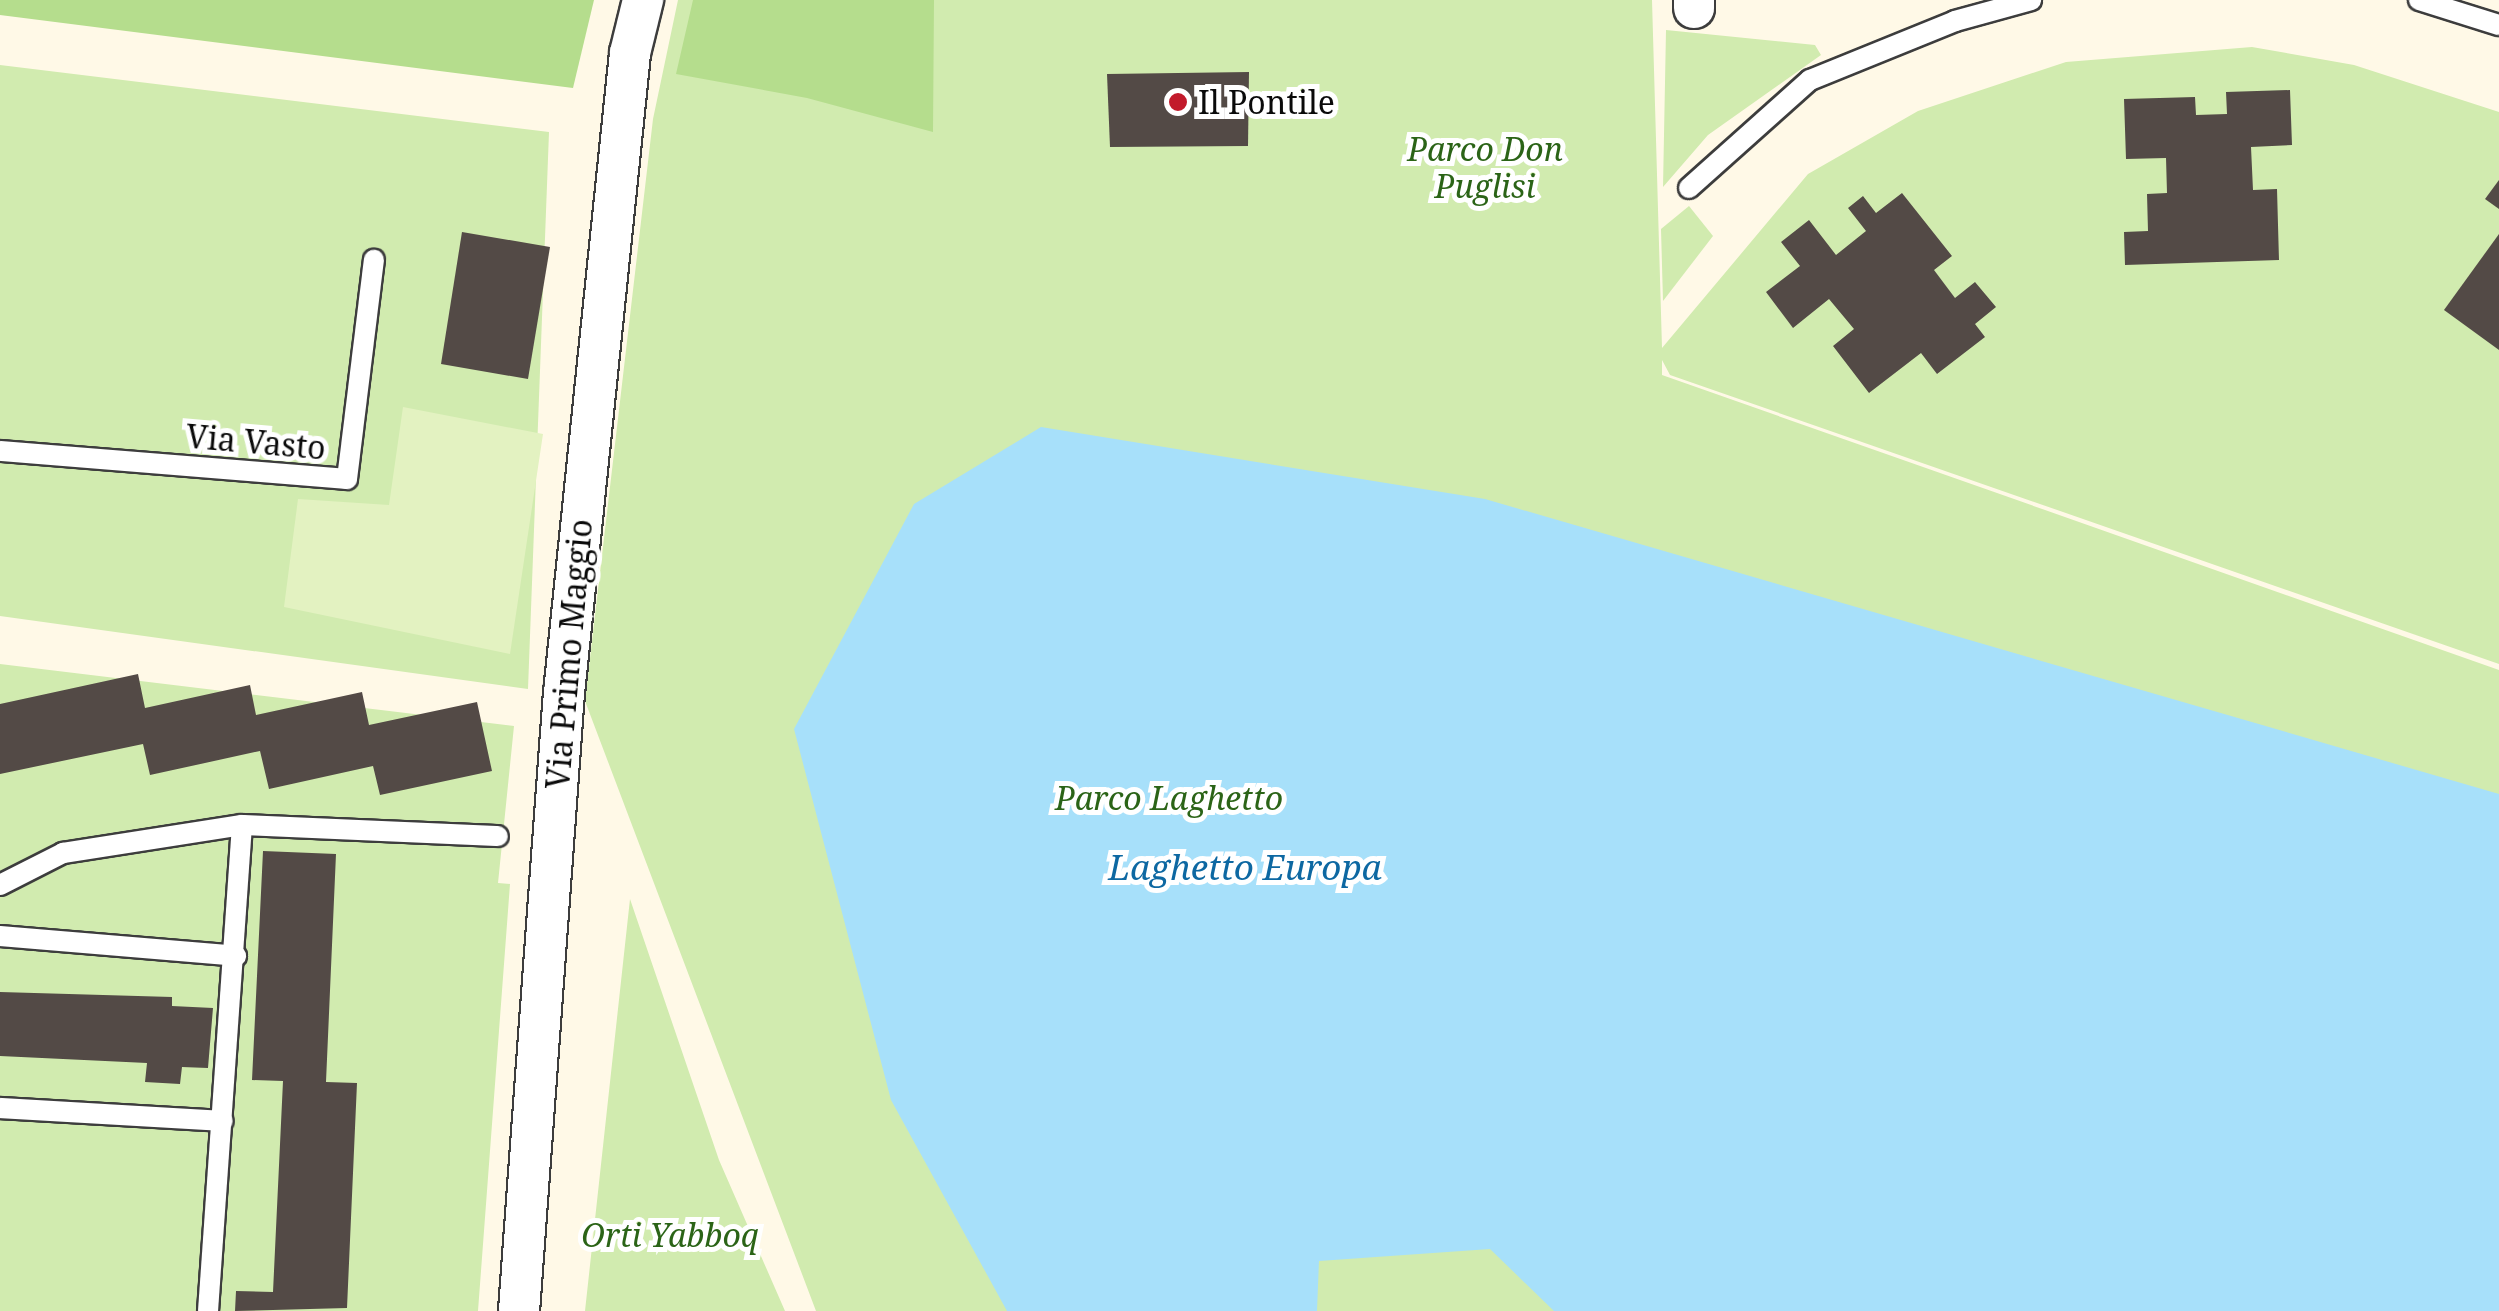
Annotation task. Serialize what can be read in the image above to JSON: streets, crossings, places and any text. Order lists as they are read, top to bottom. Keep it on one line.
{"streets":{"street":["Via Primo Maggio"],"lane":["Via Vasto"]},"water":["Laghetto Europa"],"parks":["Parco Don Puglisi","Parco Laghetto","Orti Yabboq"],"places":["Il Pontile"]}
